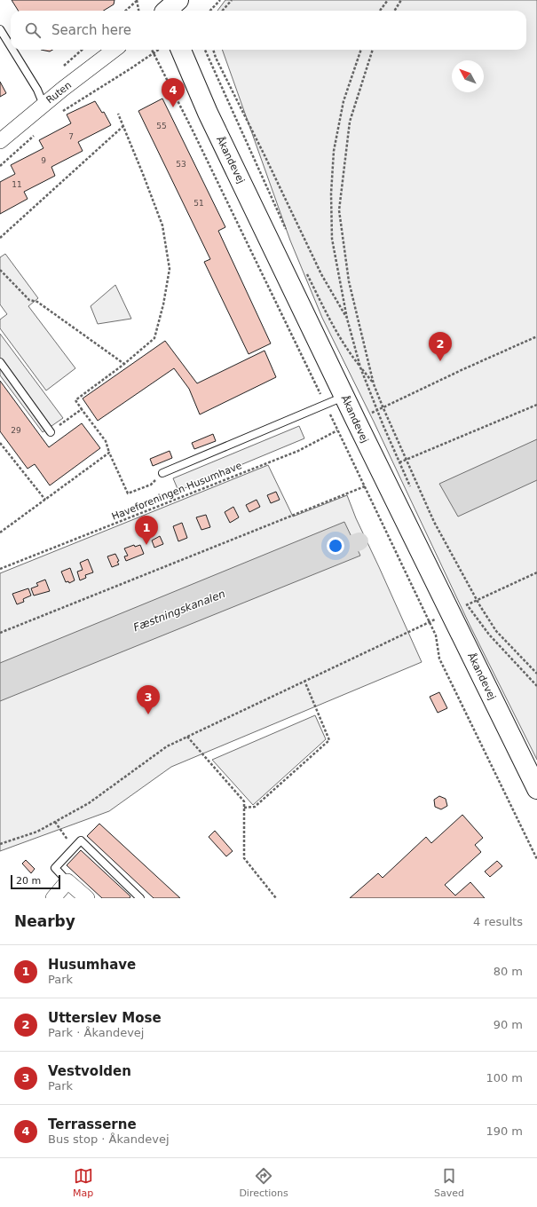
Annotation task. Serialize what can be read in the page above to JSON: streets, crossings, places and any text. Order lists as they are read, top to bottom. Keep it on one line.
{"streets":{"street":["Ruten","Åkandevej"],"path":["Haveforeningen Husumhave"]},"crossings":[["Åkandevej","Haveforeningen Husumhave"]],"water":["Fæstningskanalen"],"house_numbers":["55","7","9","53","11","51","29"],"scale_bar":"20 m","north":"top left","page":{"search":"Search here","pins":["4","2","1","3"],"scale":"20 m","heading":["Nearby","4 results"],"list":[{"mark":"1","name":"Husumhave","note":"Park","value":"80 m"},{"mark":"2","name":"Utterslev Mose","note":"Park · Åkandevej","value":"90 m"},{"mark":"3","name":"Vestvolden","note":"Park","value":"100 m"},{"mark":"4","name":"Terrasserne","note":"Bus stop · Åkandevej","value":"190 m"}],"nav":["Map","Directions","Saved"]}}
